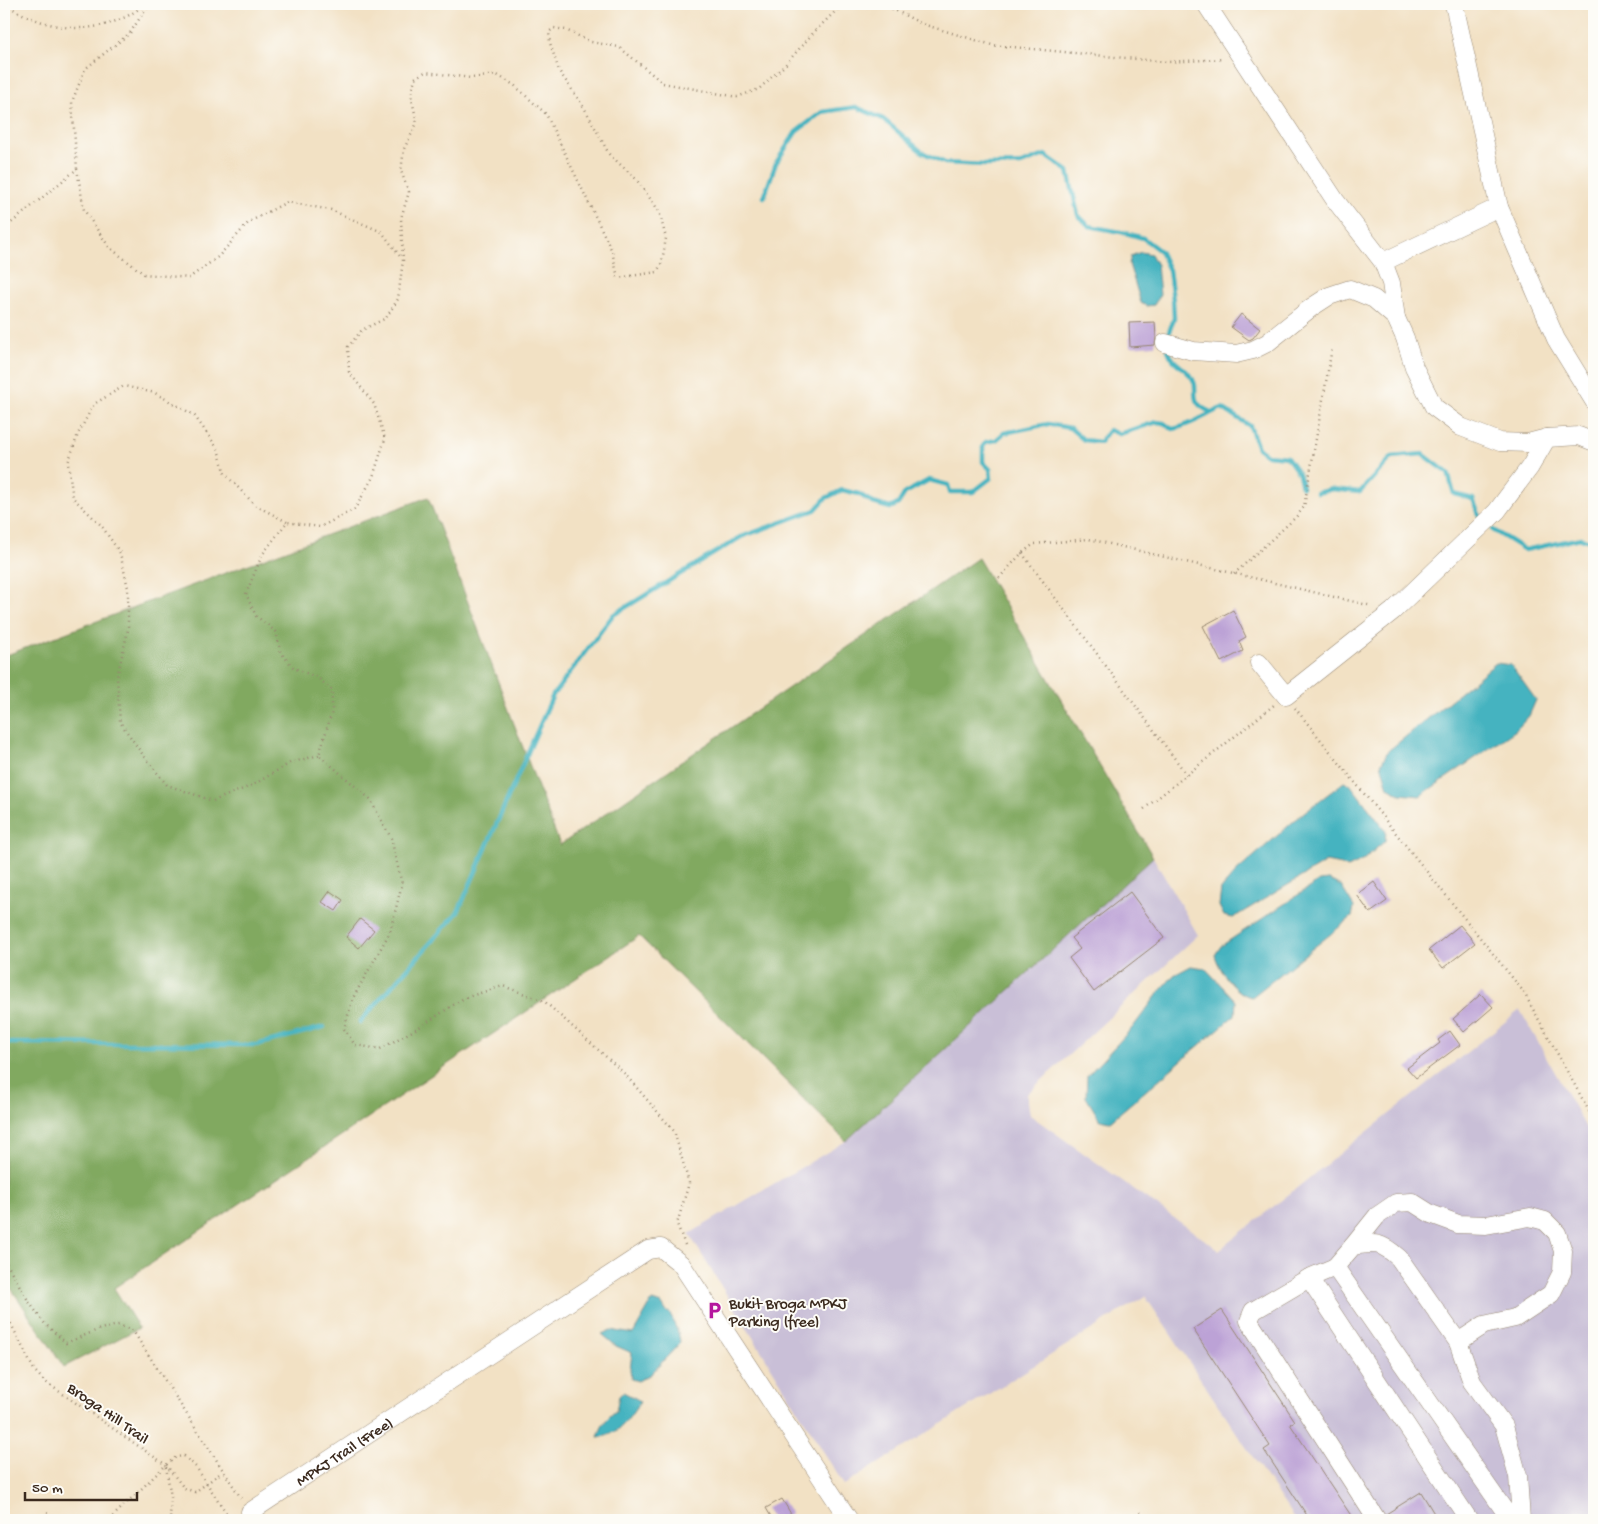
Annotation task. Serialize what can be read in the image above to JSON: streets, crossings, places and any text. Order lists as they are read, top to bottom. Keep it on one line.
{"streets":{"lane":["MPKJ Trail (Free)"],"path":["Broga Hill Trail"]},"places":{"parking":["Bukit Broga MPKJ Parking (free)"]},"scale_bar":"50 m"}
